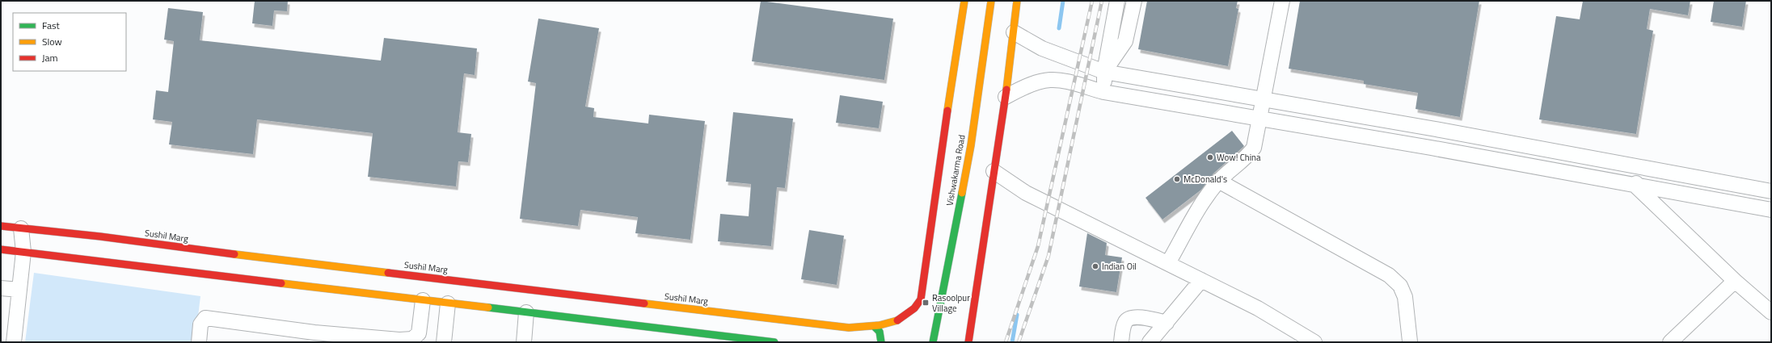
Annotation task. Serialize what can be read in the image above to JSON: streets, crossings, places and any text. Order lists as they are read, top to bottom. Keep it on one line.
{"streets":{"street":["Vishwakarma Road","Sushil Marg"]},"places":{"other":["Wow! China","McDonald's","Indian Oil"],"transit":["Rasoolpur Village"]},"legend":["Fast","Slow","Jam"]}
